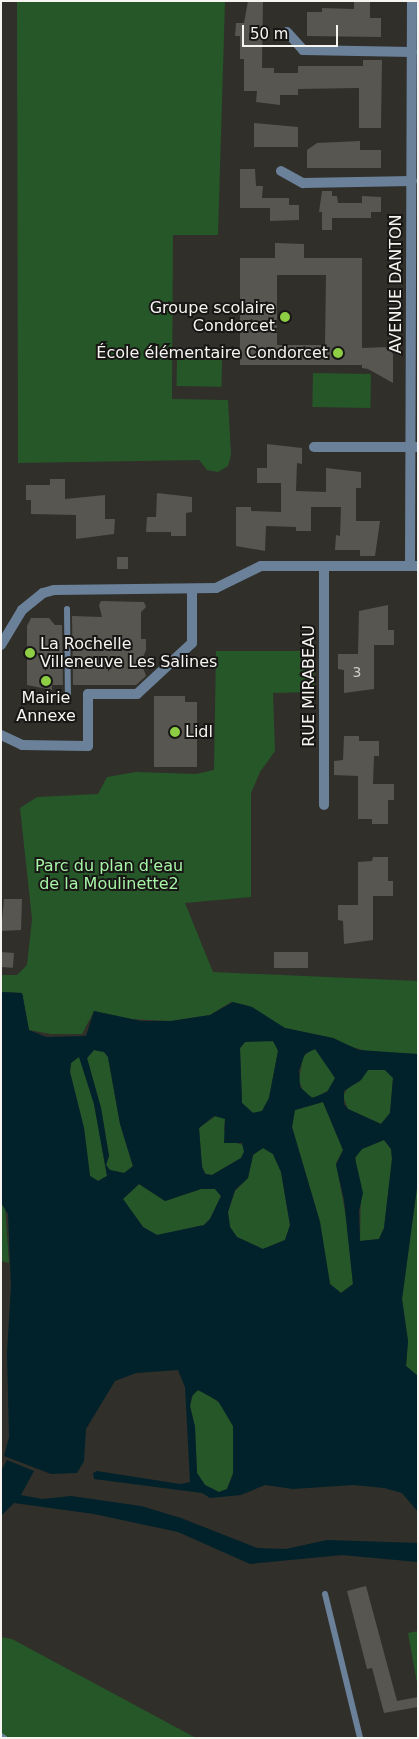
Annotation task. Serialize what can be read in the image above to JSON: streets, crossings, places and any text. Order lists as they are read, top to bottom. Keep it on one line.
{"streets":{"street":["AVENUE DANTON","RUE MIRABEAU"]},"parks":["Parc du plan d'eau de la Moulinette2"],"places":["Groupe scolaire Condorcet","École élémentaire Condorcet","La Rochelle Villeneuve Les Salines","Mairie Annexe","Lidl"],"house_numbers":["3"],"scale_bar":"50 m"}
